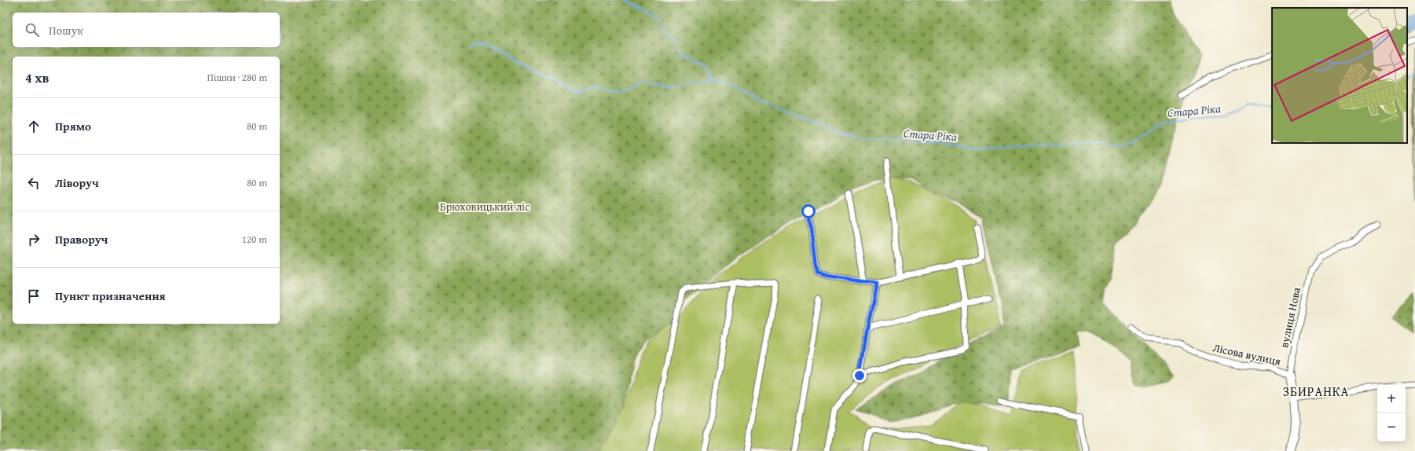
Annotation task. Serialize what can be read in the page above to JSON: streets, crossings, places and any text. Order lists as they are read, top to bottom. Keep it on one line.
{"streets":{"street":["вулиця Нова","Лісова вулиця"]},"crossings":[["вулиця Нова","Лісова вулиця"]],"districts":["ЗБИРАНКА"],"water":["Стара Ріка"],"parks":["Брюховицький ліс"],"page":{"search":"Пошук","heading":["4 хв","Пішки · 280 m"],"list":[["Прямо","80 m"],["Ліворуч","80 m"],["Праворуч","120 m"],"Пункт призначення"],"map_buttons":["+","−"]}}
